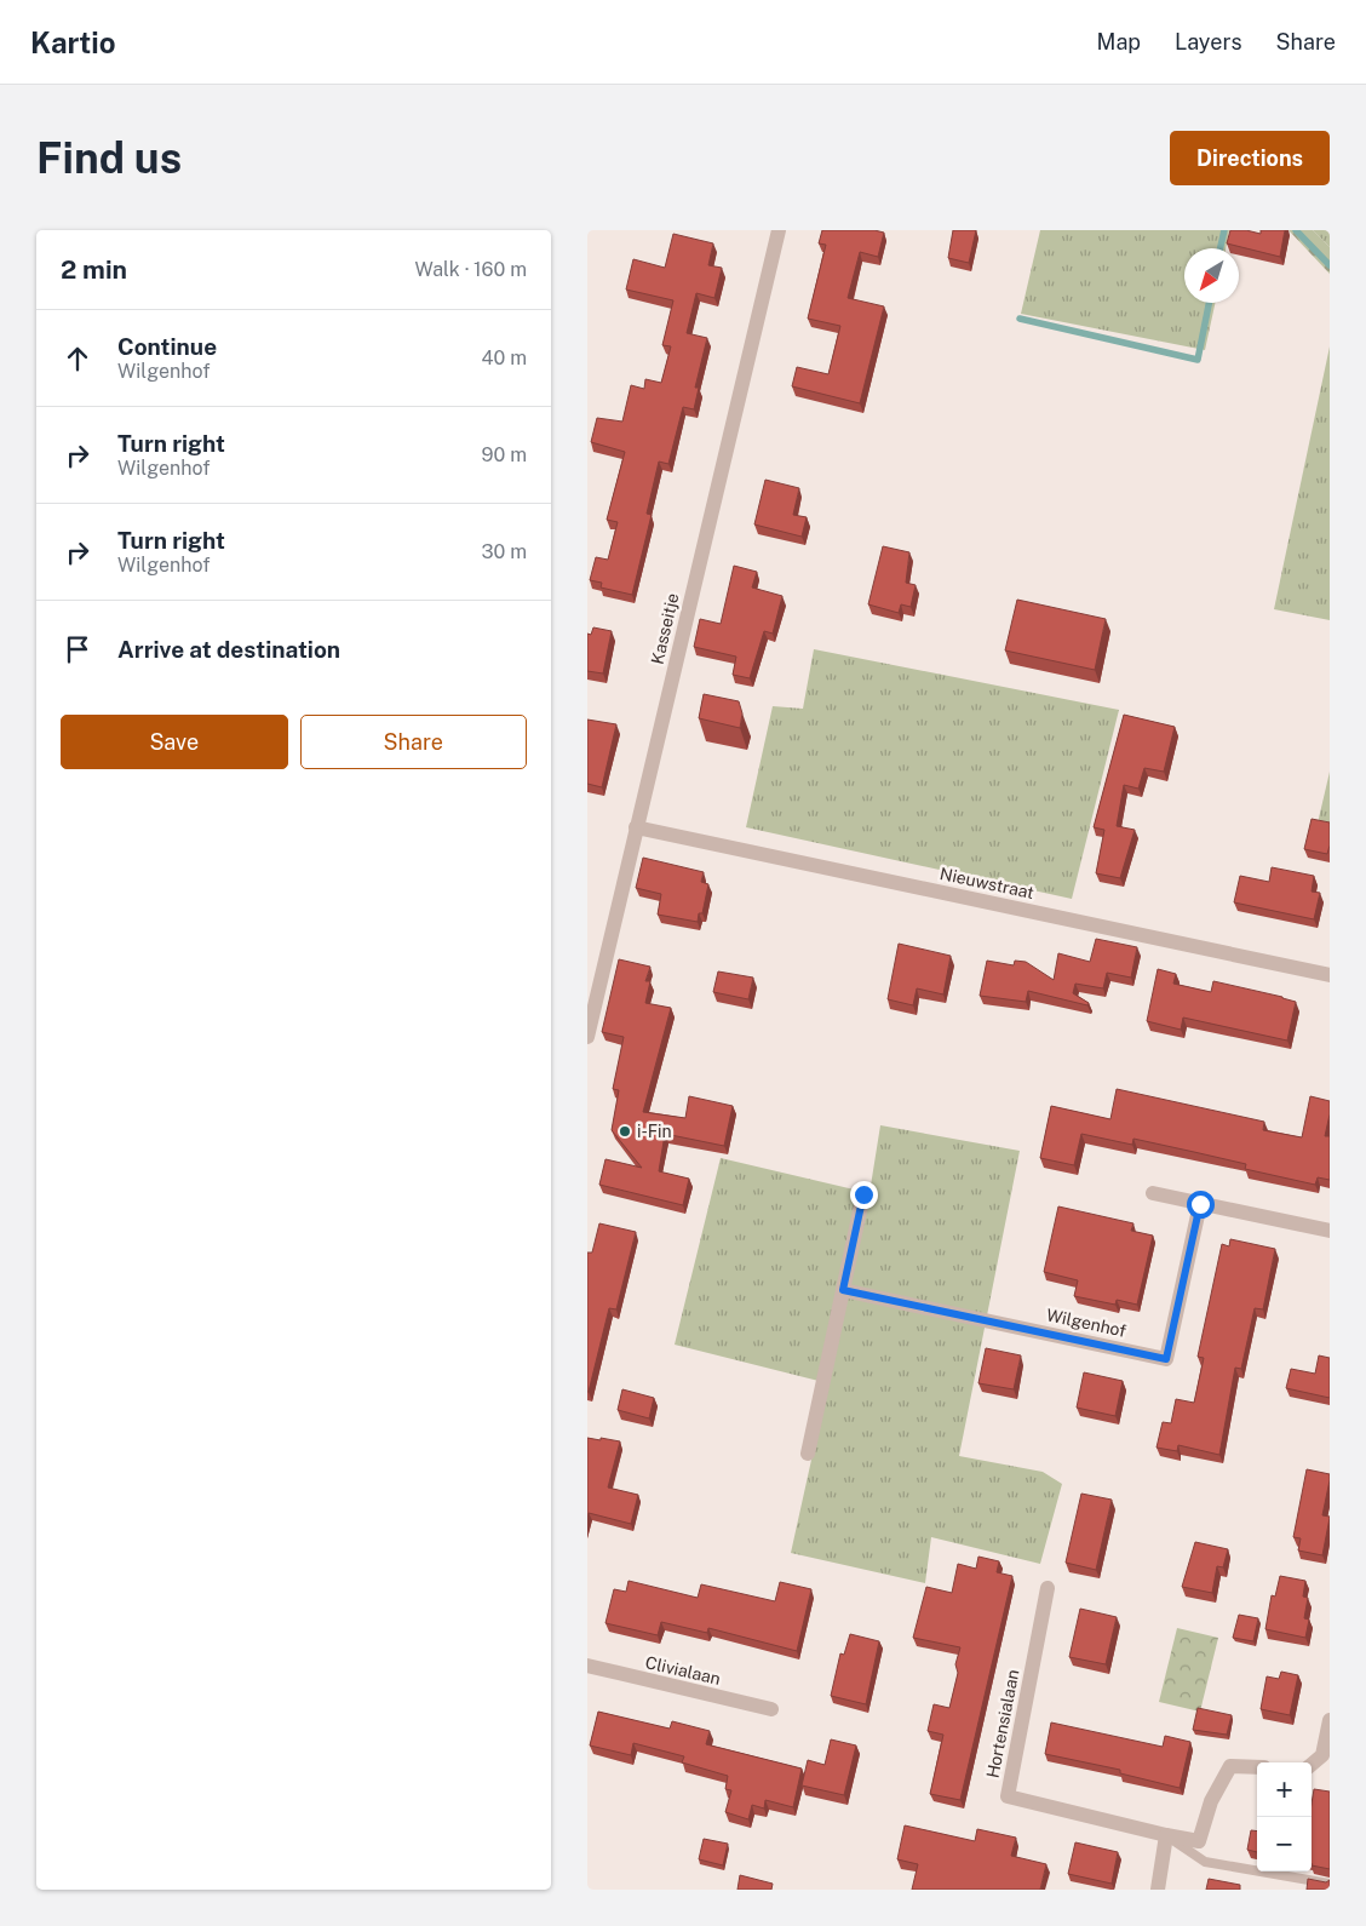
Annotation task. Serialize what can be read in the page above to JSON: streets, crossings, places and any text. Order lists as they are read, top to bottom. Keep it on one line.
{"streets":{"street":["Kasseitje","Nieuwstraat","Wilgenhof","Clivialaan","Hortensialaan"]},"crossings":[["Kasseitje","Nieuwstraat"]],"places":["i-Fin"],"north":"bottom left","page":{"header":"Kartio","nav":["Map","Layers","Share"],"buttons":["Directions",["Save","Share"]],"title":"Find us","heading":["2 min","Walk · 160 m"],"list":[["Continue","Wilgenhof","40 m"],["Turn right","Wilgenhof","90 m"],["Turn right","Wilgenhof","30 m"],"Arrive at destination"],"map_buttons":["+","−"]}}
